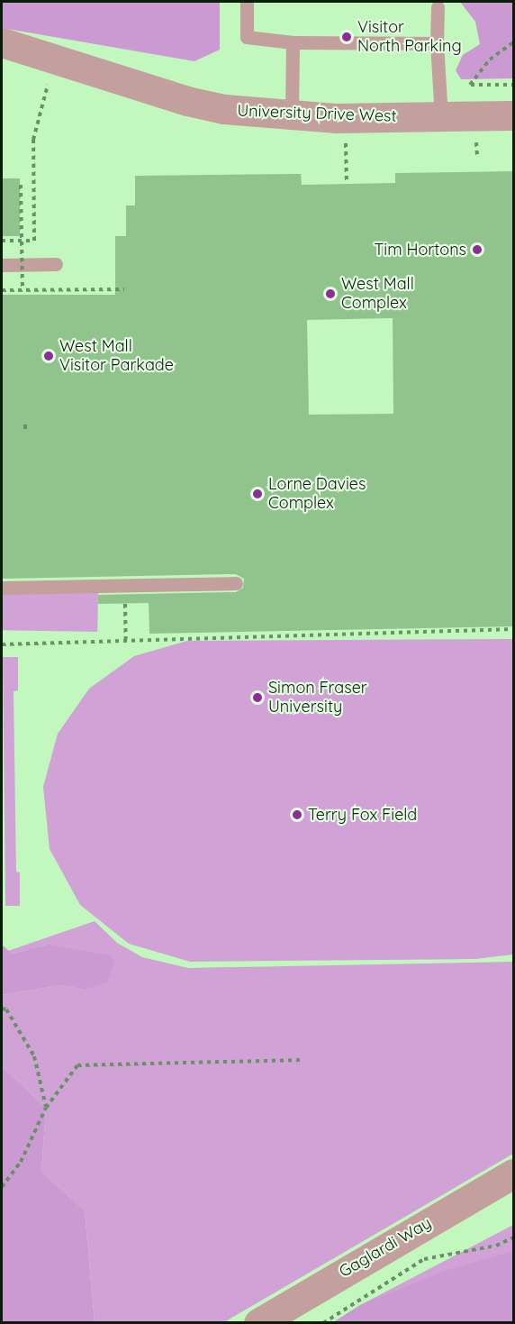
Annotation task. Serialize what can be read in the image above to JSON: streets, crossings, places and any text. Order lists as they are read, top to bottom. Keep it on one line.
{"streets":{"street":["University Drive West","Gaglardi Way"]},"places":["Visitor North Parking","Tim Hortons","West Mall Complex","West Mall Visitor Parkade","Lorne Davies Complex","Simon Fraser University","Terry Fox Field"]}
